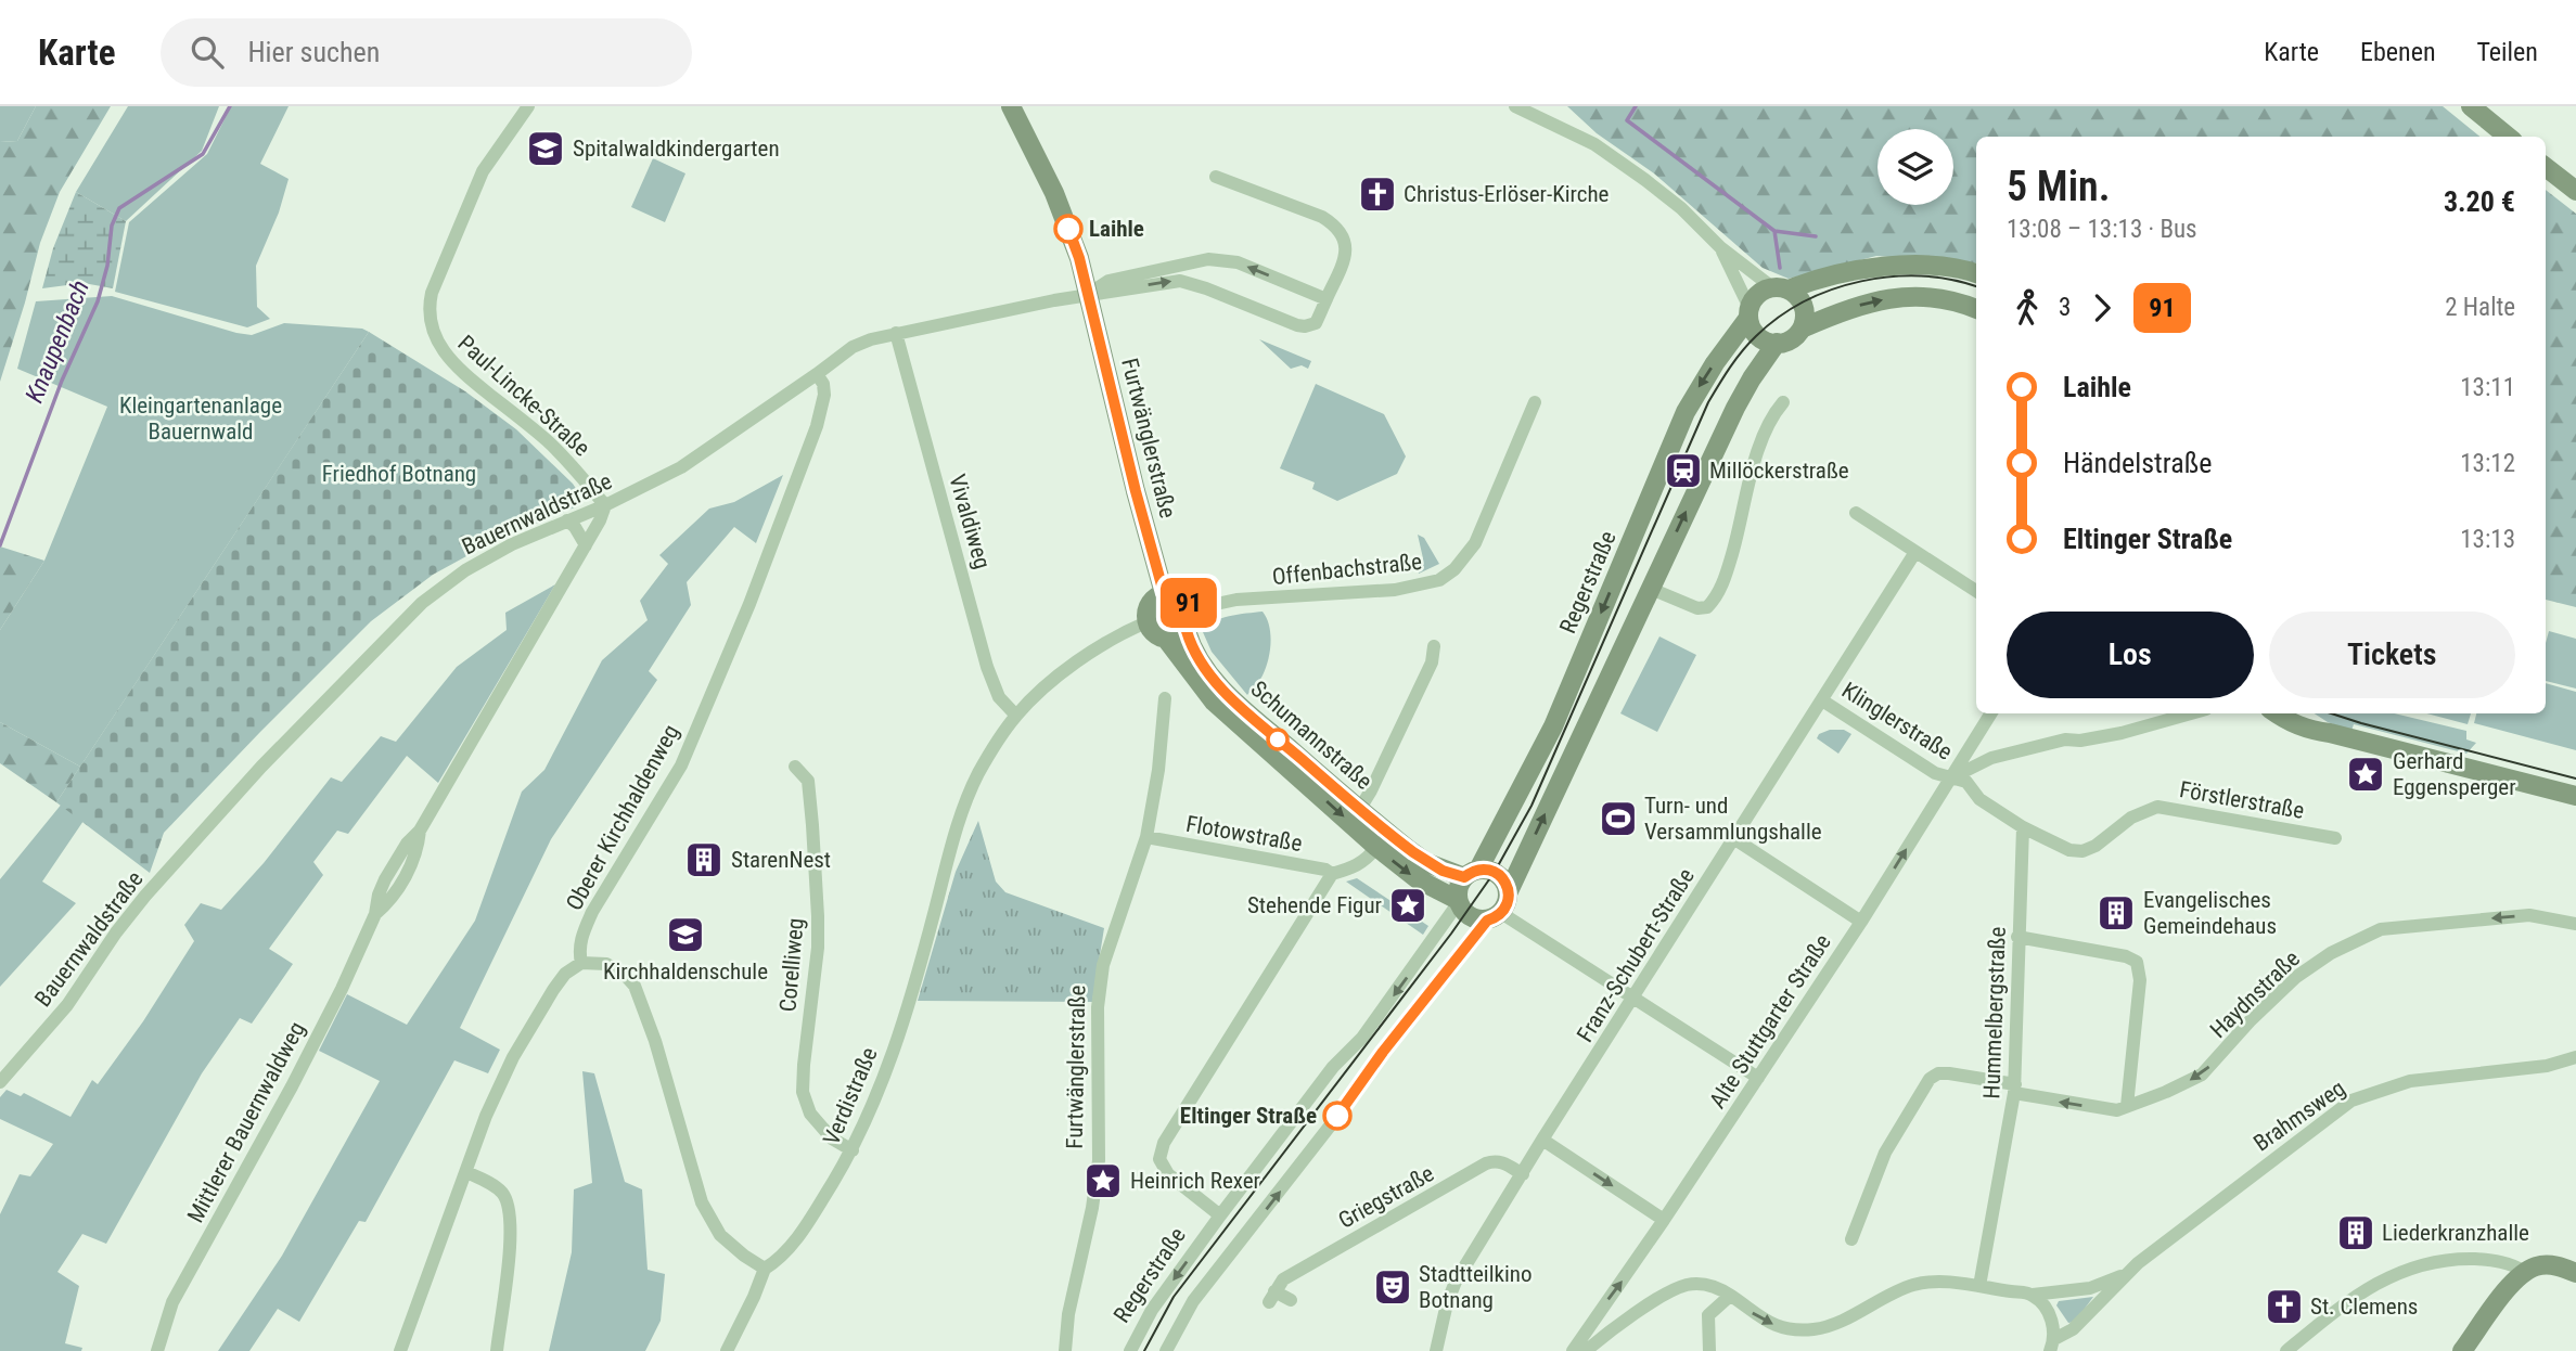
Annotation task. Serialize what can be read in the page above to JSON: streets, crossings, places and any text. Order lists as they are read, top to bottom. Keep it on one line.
{"streets":{"main road":["Furtwänglerstraße","Regerstraße","Schumannstraße"],"street":["Paul-Lincke-Straße","Bauernwaldstraße","Vivaldiweg","Offenbachstraße","Klinglerstraße","Förstlerstraße","Oberer Kirchhaldenweg","Flotowstraße","Franz-Schubert-Straße","Corelliweg","Haydnstraße","Hummelbergstraße","Alte Stuttgarter Straße","Verdistraße","Brahmsweg","Mittlerer Bauernwaldweg","Griegstraße"]},"crossings":[["Paul-Lincke-Straße","Bauernwaldstraße"],["Paul-Lincke-Straße","Mittlerer Bauernwaldweg"],["Furtwänglerstraße","Bauernwaldstraße"],["Furtwänglerstraße","Offenbachstraße"],["Furtwänglerstraße","Schumannstraße"],["Furtwänglerstraße","Flotowstraße"],["Furtwänglerstraße","Verdistraße"],["Bauernwaldstraße","Vivaldiweg"],["Bauernwaldstraße","Oberer Kirchhaldenweg"],["Bauernwaldstraße","Mittlerer Bauernwaldweg"],["Vivaldiweg","Verdistraße"],["Offenbachstraße","Schumannstraße"],["Offenbachstraße","Verdistraße"],["Regerstraße","Schumannstraße"],["Klinglerstraße","Franz-Schubert-Straße"],["Klinglerstraße","Alte Stuttgarter Straße"],["Schumannstraße","Verdistraße"],["Förstlerstraße","Hummelbergstraße"],["Franz-Schubert-Straße","Griegstraße"],["Corelliweg","Verdistraße"],["Haydnstraße","Hummelbergstraße"],["Hummelbergstraße","Brahmsweg"]],"one_way":["Haydnstraße","Alte Stuttgarter Straße"],"water":["Knaupenbach"],"parks":["Kleingartenanlage Bauernwald","Friedhof Botnang"],"places":{"school or university":["Spitalwaldkindergarten","Kirchhaldenschule"],"church":["Christus-Erlöser-Kirche","St. Clemens"],"other":["Laihle","Eltinger Straße"],"station":["Millöckerstraße"],"place":["Gerhard Eggensperger","Stehende Figur","Heinrich Rexer"],"sports":["Turn- und Versammlungshalle"],"building":["StarenNest","Evangelisches Gemeindehaus","Liederkranzhalle"],"theatre":["Stadtteilkino Botnang"]},"lines":["bus line 91"],"page":{"header":"Karte","search":"Hier suchen","nav":["Karte","Ebenen","Teilen"],"on_map":"91","heading":["5 Min.","13:08 – 13:13 · Bus","3.20 €"],"legs":["3","91","2 Halte"],"list":[{"name":"Laihle","value":"13:11"},{"name":"Händelstraße","value":"13:12"},{"name":"Eltinger Straße","value":"13:13"}],"buttons":["Los","Tickets"]}}
